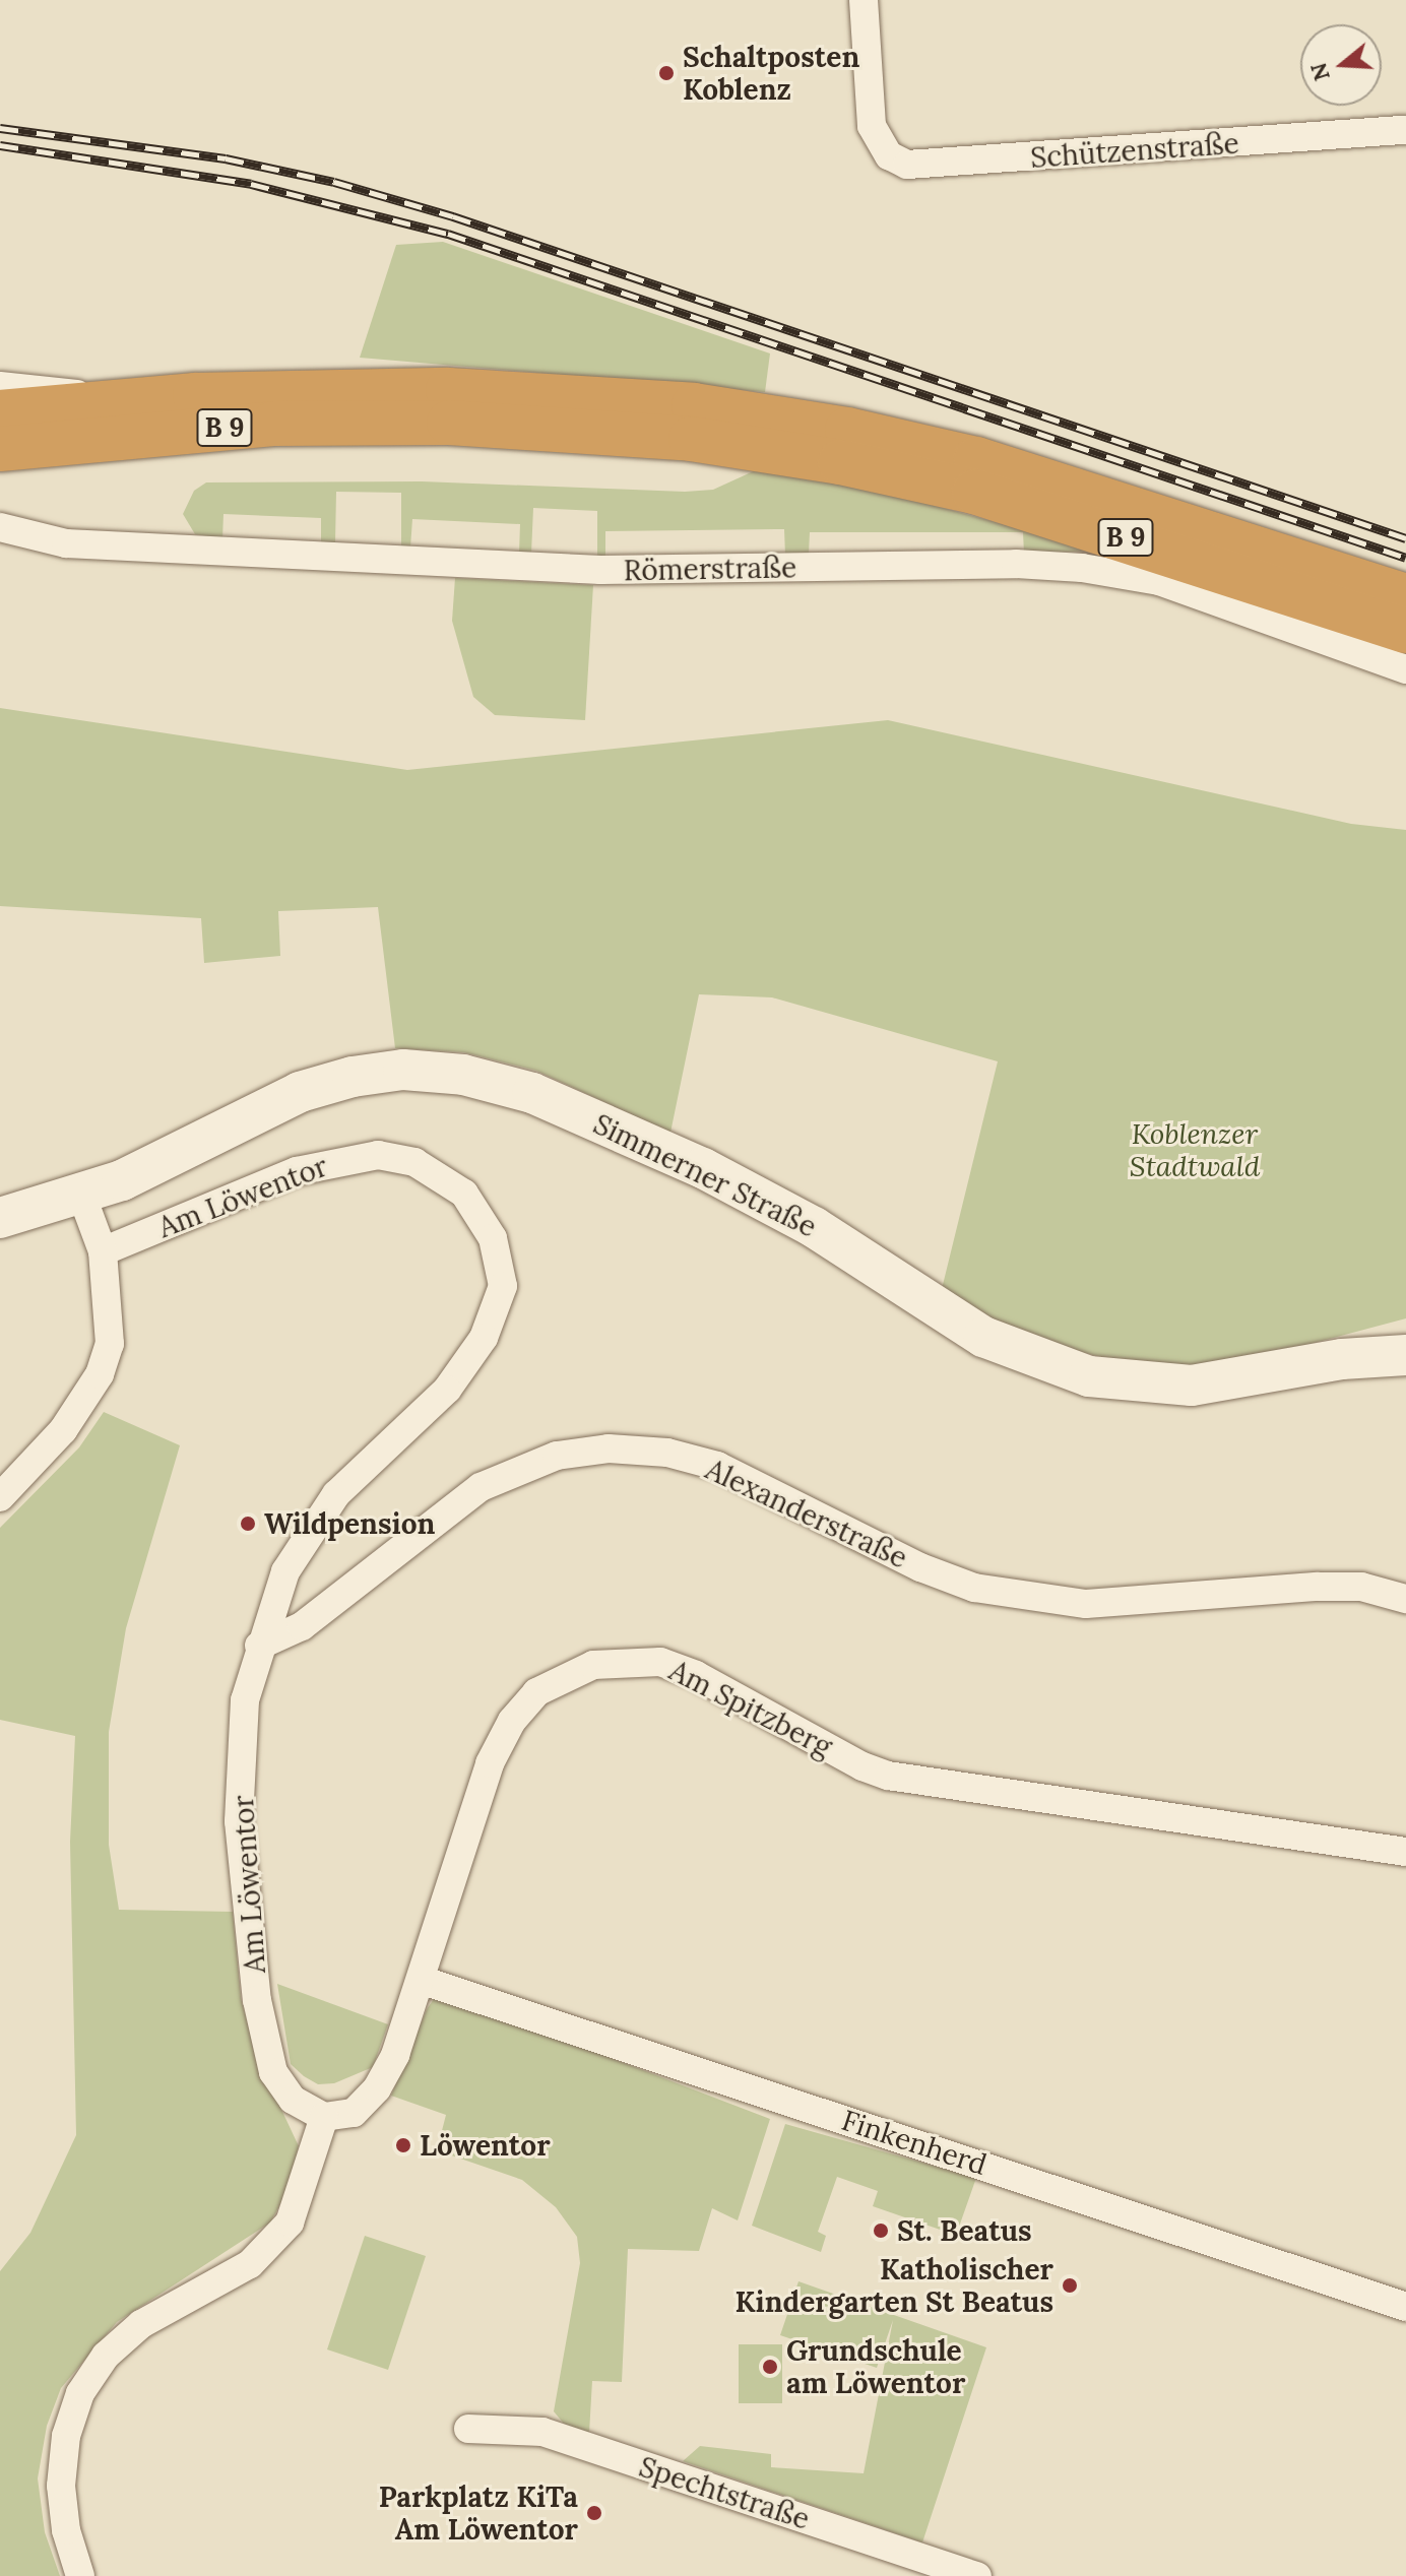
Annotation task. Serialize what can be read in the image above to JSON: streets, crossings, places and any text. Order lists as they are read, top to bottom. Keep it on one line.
{"streets":{"highway":["B 9"],"street":["Schützenstraße","Römerstraße","Simmerner Straße","Am Löwentor","Alexanderstraße","Am Spitzberg","Finkenherd","Spechtstraße"]},"crossings":[["Am Löwentor","Alexanderstraße"],["Am Löwentor","Am Spitzberg"],["Am Spitzberg","Finkenherd"]],"parks":["Koblenzer Stadtwald"],"places":["Schaltposten Koblenz","Wildpension","Löwentor","St. Beatus","Katholischer Kindergarten St Beatus","Grundschule am Löwentor","Parkplatz KiTa Am Löwentor"],"north":"left"}
